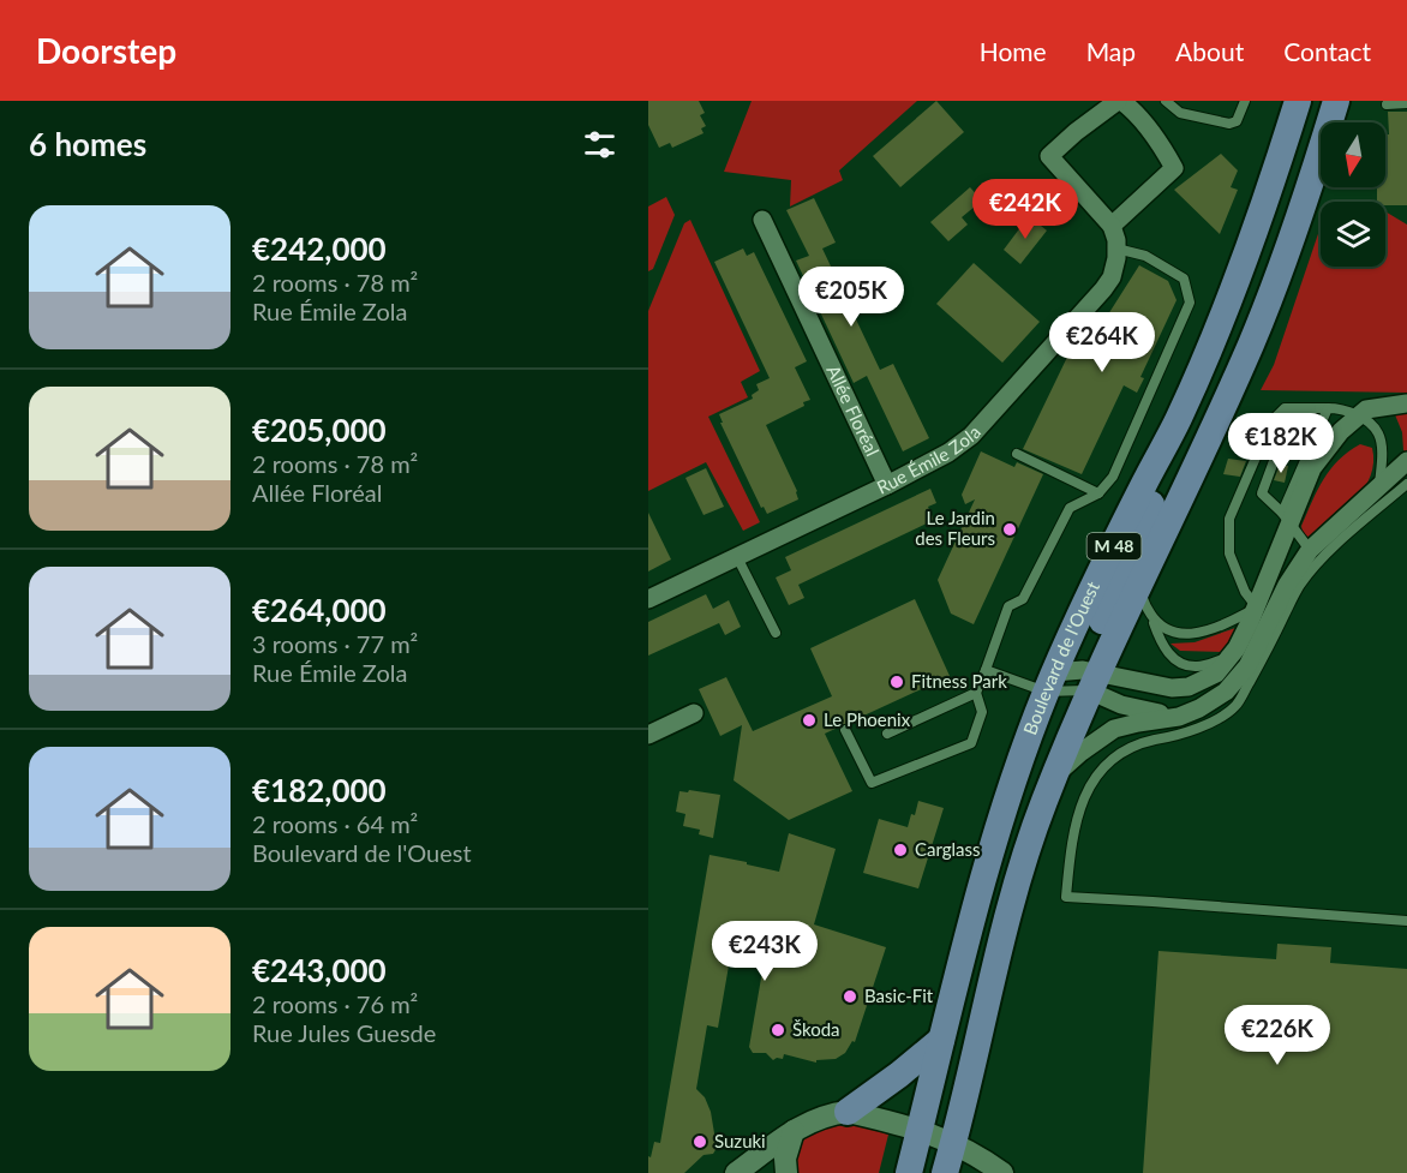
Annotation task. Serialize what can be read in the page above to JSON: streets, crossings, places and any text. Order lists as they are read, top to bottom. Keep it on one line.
{"streets":{"main road":["M 48","Boulevard de l'Ouest"],"street":["Allée Floréal","Rue Émile Zola"]},"crossings":[["Allée Floréal","Rue Émile Zola"],["M 48","Boulevard de l'Ouest"]],"places":["Le Jardin des Fleurs","Fitness Park","Le Phoenix","Carglass","Basic-Fit","Škoda","Suzuki"],"north":"bottom","page":{"header":"Doorstep","nav":["Home","Map","About","Contact"],"heading":"6 homes","price":["€242K","€205K","€264K","€182K","€243K","€226K"],"list":[{"name":"€242,000","note":"2 rooms · 78 m² · Rue Émile Zola"},{"name":"€205,000","note":"2 rooms · 78 m² · Allée Floréal"},{"name":"€264,000","note":"3 rooms · 77 m² · Rue Émile Zola"},{"name":"€182,000","note":"2 rooms · 64 m² · Boulevard de l'Ouest"},{"name":"€243,000","note":"2 rooms · 76 m² · Rue Jules Guesde"}]}}
